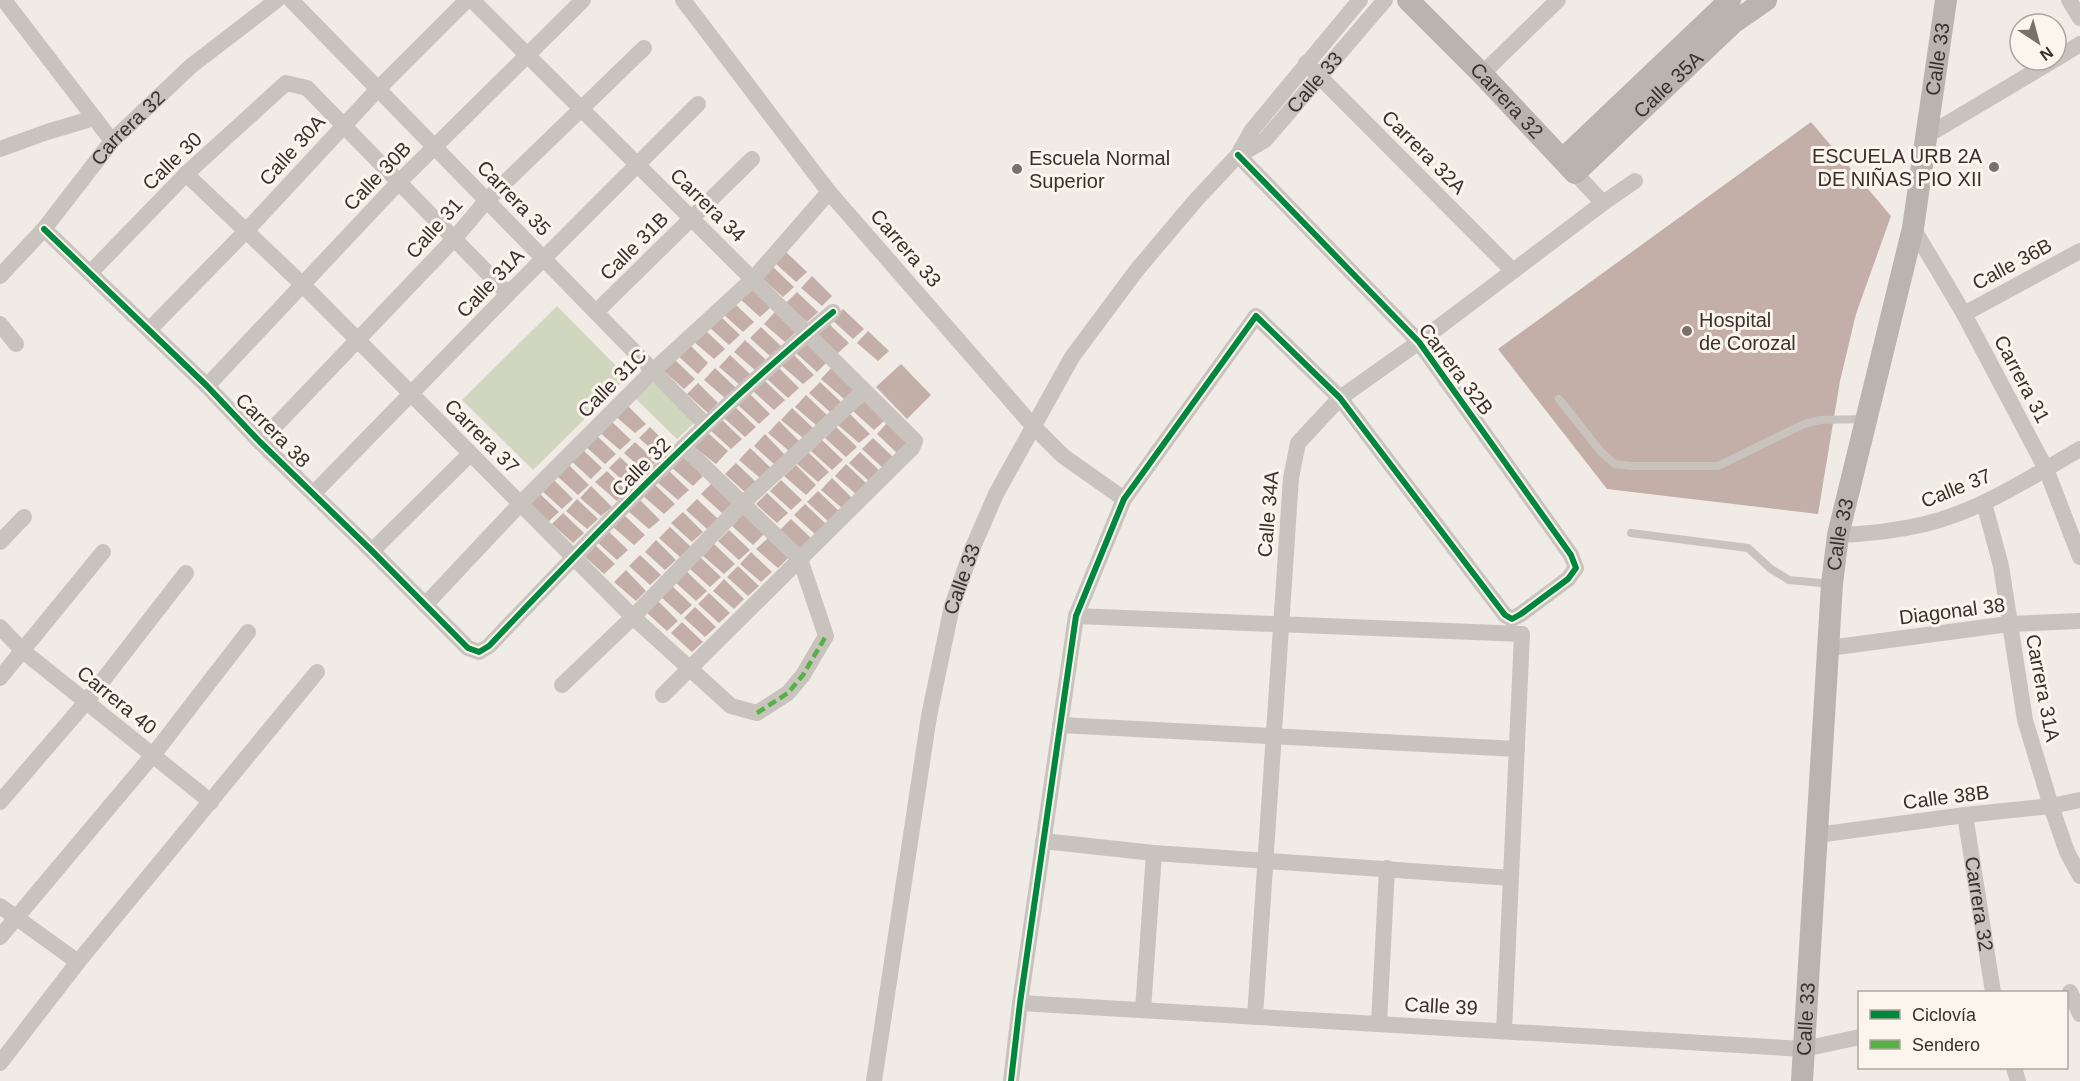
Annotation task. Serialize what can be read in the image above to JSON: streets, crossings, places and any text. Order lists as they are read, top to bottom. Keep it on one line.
{"streets":{"street":["Calle 33","Calle 35A","Carrera 32","Calle 30A","Carrera 32A","Calle 30","Calle 30B","Carrera 35","Carrera 34","Calle 31","Calle 31B","Carrera 33","Calle 36B","Calle 31A","Carrera 32B","Carrera 31","Calle 31C","Carrera 38","Carrera 37","Calle 32","Calle 37","Calle 34A","Diagonal 38","Carrera 31A","Carrera 40","Calle 38B","Calle 39"]},"crossings":[["Calle 33","Carrera 32A"],["Calle 33","Carrera 33"],["Calle 33","Carrera 32B"],["Calle 33","Carrera 31"],["Calle 33","Calle 37"],["Calle 33","Diagonal 38"],["Calle 33","Calle 38B"],["Calle 33","Calle 39"],["Calle 35A","Carrera 32"],["Carrera 32","Carrera 38"],["Carrera 32","Calle 34A"],["Carrera 32","Calle 38B"],["Calle 30A","Calle 30"],["Calle 30A","Carrera 35"],["Calle 30A","Carrera 38"],["Calle 30A","Carrera 37"],["Carrera 32A","Calle 34A"],["Calle 30","Carrera 38"],["Calle 30","Carrera 37"],["Calle 30B","Carrera 35"],["Calle 30B","Carrera 34"],["Calle 30B","Carrera 38"],["Calle 30B","Carrera 37"],["Carrera 35","Calle 31"],["Carrera 35","Calle 31B"],["Carrera 35","Calle 31A"],["Carrera 35","Calle 31C"],["Carrera 35","Calle 32"],["Carrera 34","Calle 31"],["Carrera 34","Calle 31B"],["Carrera 34","Calle 31A"],["Carrera 34","Calle 31C"],["Carrera 34","Carrera 37"],["Carrera 34","Calle 32"],["Calle 31","Carrera 38"],["Calle 31","Carrera 37"],["Carrera 33","Calle 31C"],["Calle 36B","Carrera 31"],["Calle 31A","Carrera 38"],["Calle 31A","Carrera 37"],["Carrera 32B","Calle 34A"],["Carrera 31","Calle 37"],["Calle 31C","Carrera 38"],["Calle 31C","Carrera 37"],["Carrera 38","Calle 32"],["Carrera 37","Calle 32"],["Calle 37","Carrera 31A"],["Calle 34A","Calle 39"],["Diagonal 38","Carrera 31A"],["Carrera 31A","Calle 38B"]],"places":["ESCUELA URB 2A DE NIÑAS PIO XII","Escuela Normal Superior","Hospital de Corozal"],"legend":["Ciclovía","Sendero"],"north":"bottom right"}
